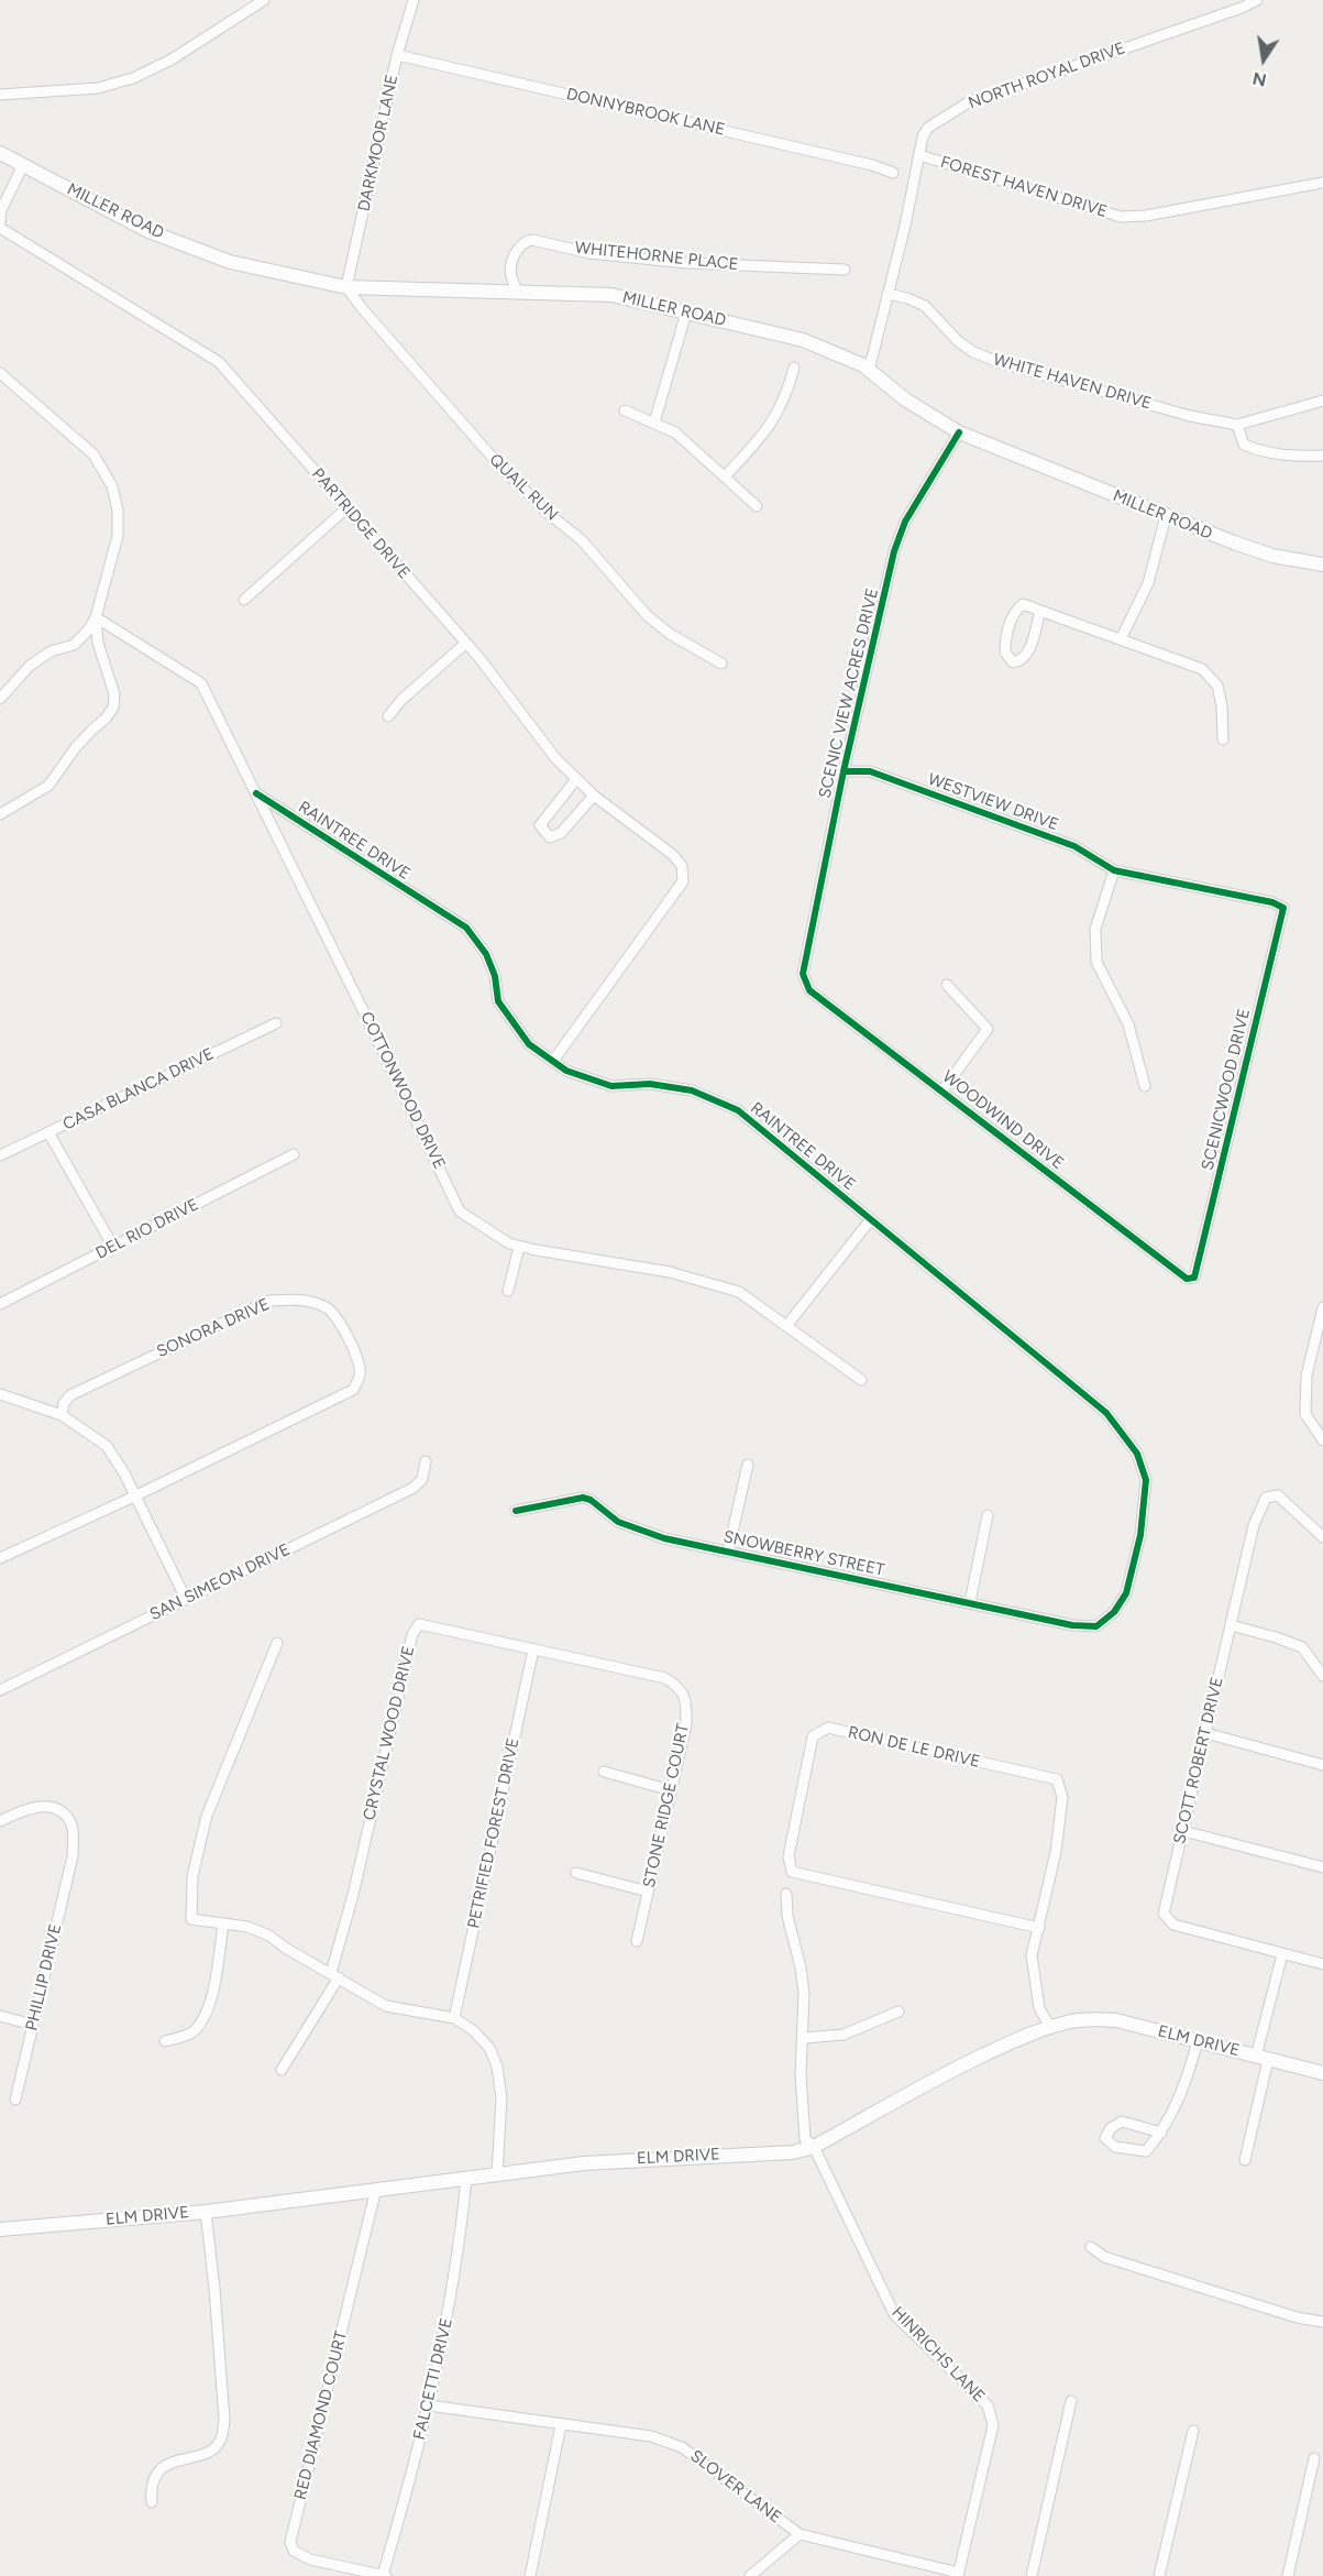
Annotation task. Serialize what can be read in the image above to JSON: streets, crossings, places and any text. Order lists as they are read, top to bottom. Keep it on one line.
{"streets":{"street":["NORTH ROYAL DRIVE","DONNYBROOK LANE","DARKMOOR LANE","FOREST HAVEN DRIVE","MILLER ROAD","WHITEHORNE PLACE","WHITE HAVEN DRIVE","QUAIL RUN","PARTRIDGE DRIVE","SCENIC VIEW ACRES DRIVE","WESTVIEW DRIVE","RAINTREE DRIVE","CASA BLANCA DRIVE","SCENICWOOD DRIVE","COTTONWOOD DRIVE","WOODWIND DRIVE","DEL RIO DRIVE","SONORA DRIVE","SNOWBERRY STREET","SAN SIMEON DRIVE","CRYSTAL WOOD DRIVE","RON DE LE DRIVE","SCOTT ROBERT DRIVE","STONE RIDGE COURT","PETRIFIED FOREST DRIVE","PHILLIP DRIVE","ELM DRIVE","HINRICHS LANE","FALCETTI DRIVE","RED DIAMOND COURT","SLOVER LANE"]},"crossings":[["NORTH ROYAL DRIVE","FOREST HAVEN DRIVE"],["NORTH ROYAL DRIVE","MILLER ROAD"],["NORTH ROYAL DRIVE","WHITE HAVEN DRIVE"],["DONNYBROOK LANE","DARKMOOR LANE"],["DARKMOOR LANE","MILLER ROAD"],["DARKMOOR LANE","QUAIL RUN"],["MILLER ROAD","WHITEHORNE PLACE"],["MILLER ROAD","QUAIL RUN"],["MILLER ROAD","SCENIC VIEW ACRES DRIVE"],["PARTRIDGE DRIVE","RAINTREE DRIVE"],["SCENIC VIEW ACRES DRIVE","WESTVIEW DRIVE"],["SCENIC VIEW ACRES DRIVE","WOODWIND DRIVE"],["WESTVIEW DRIVE","SCENICWOOD DRIVE"],["RAINTREE DRIVE","COTTONWOOD DRIVE"],["RAINTREE DRIVE","SNOWBERRY STREET"],["SCENICWOOD DRIVE","WOODWIND DRIVE"],["CRYSTAL WOOD DRIVE","STONE RIDGE COURT"],["CRYSTAL WOOD DRIVE","PETRIFIED FOREST DRIVE"],["RON DE LE DRIVE","ELM DRIVE"],["ELM DRIVE","HINRICHS LANE"],["ELM DRIVE","FALCETTI DRIVE"],["ELM DRIVE","RED DIAMOND COURT"],["HINRICHS LANE","SLOVER LANE"],["FALCETTI DRIVE","RED DIAMOND COURT"],["FALCETTI DRIVE","SLOVER LANE"]],"north":"bottom"}
